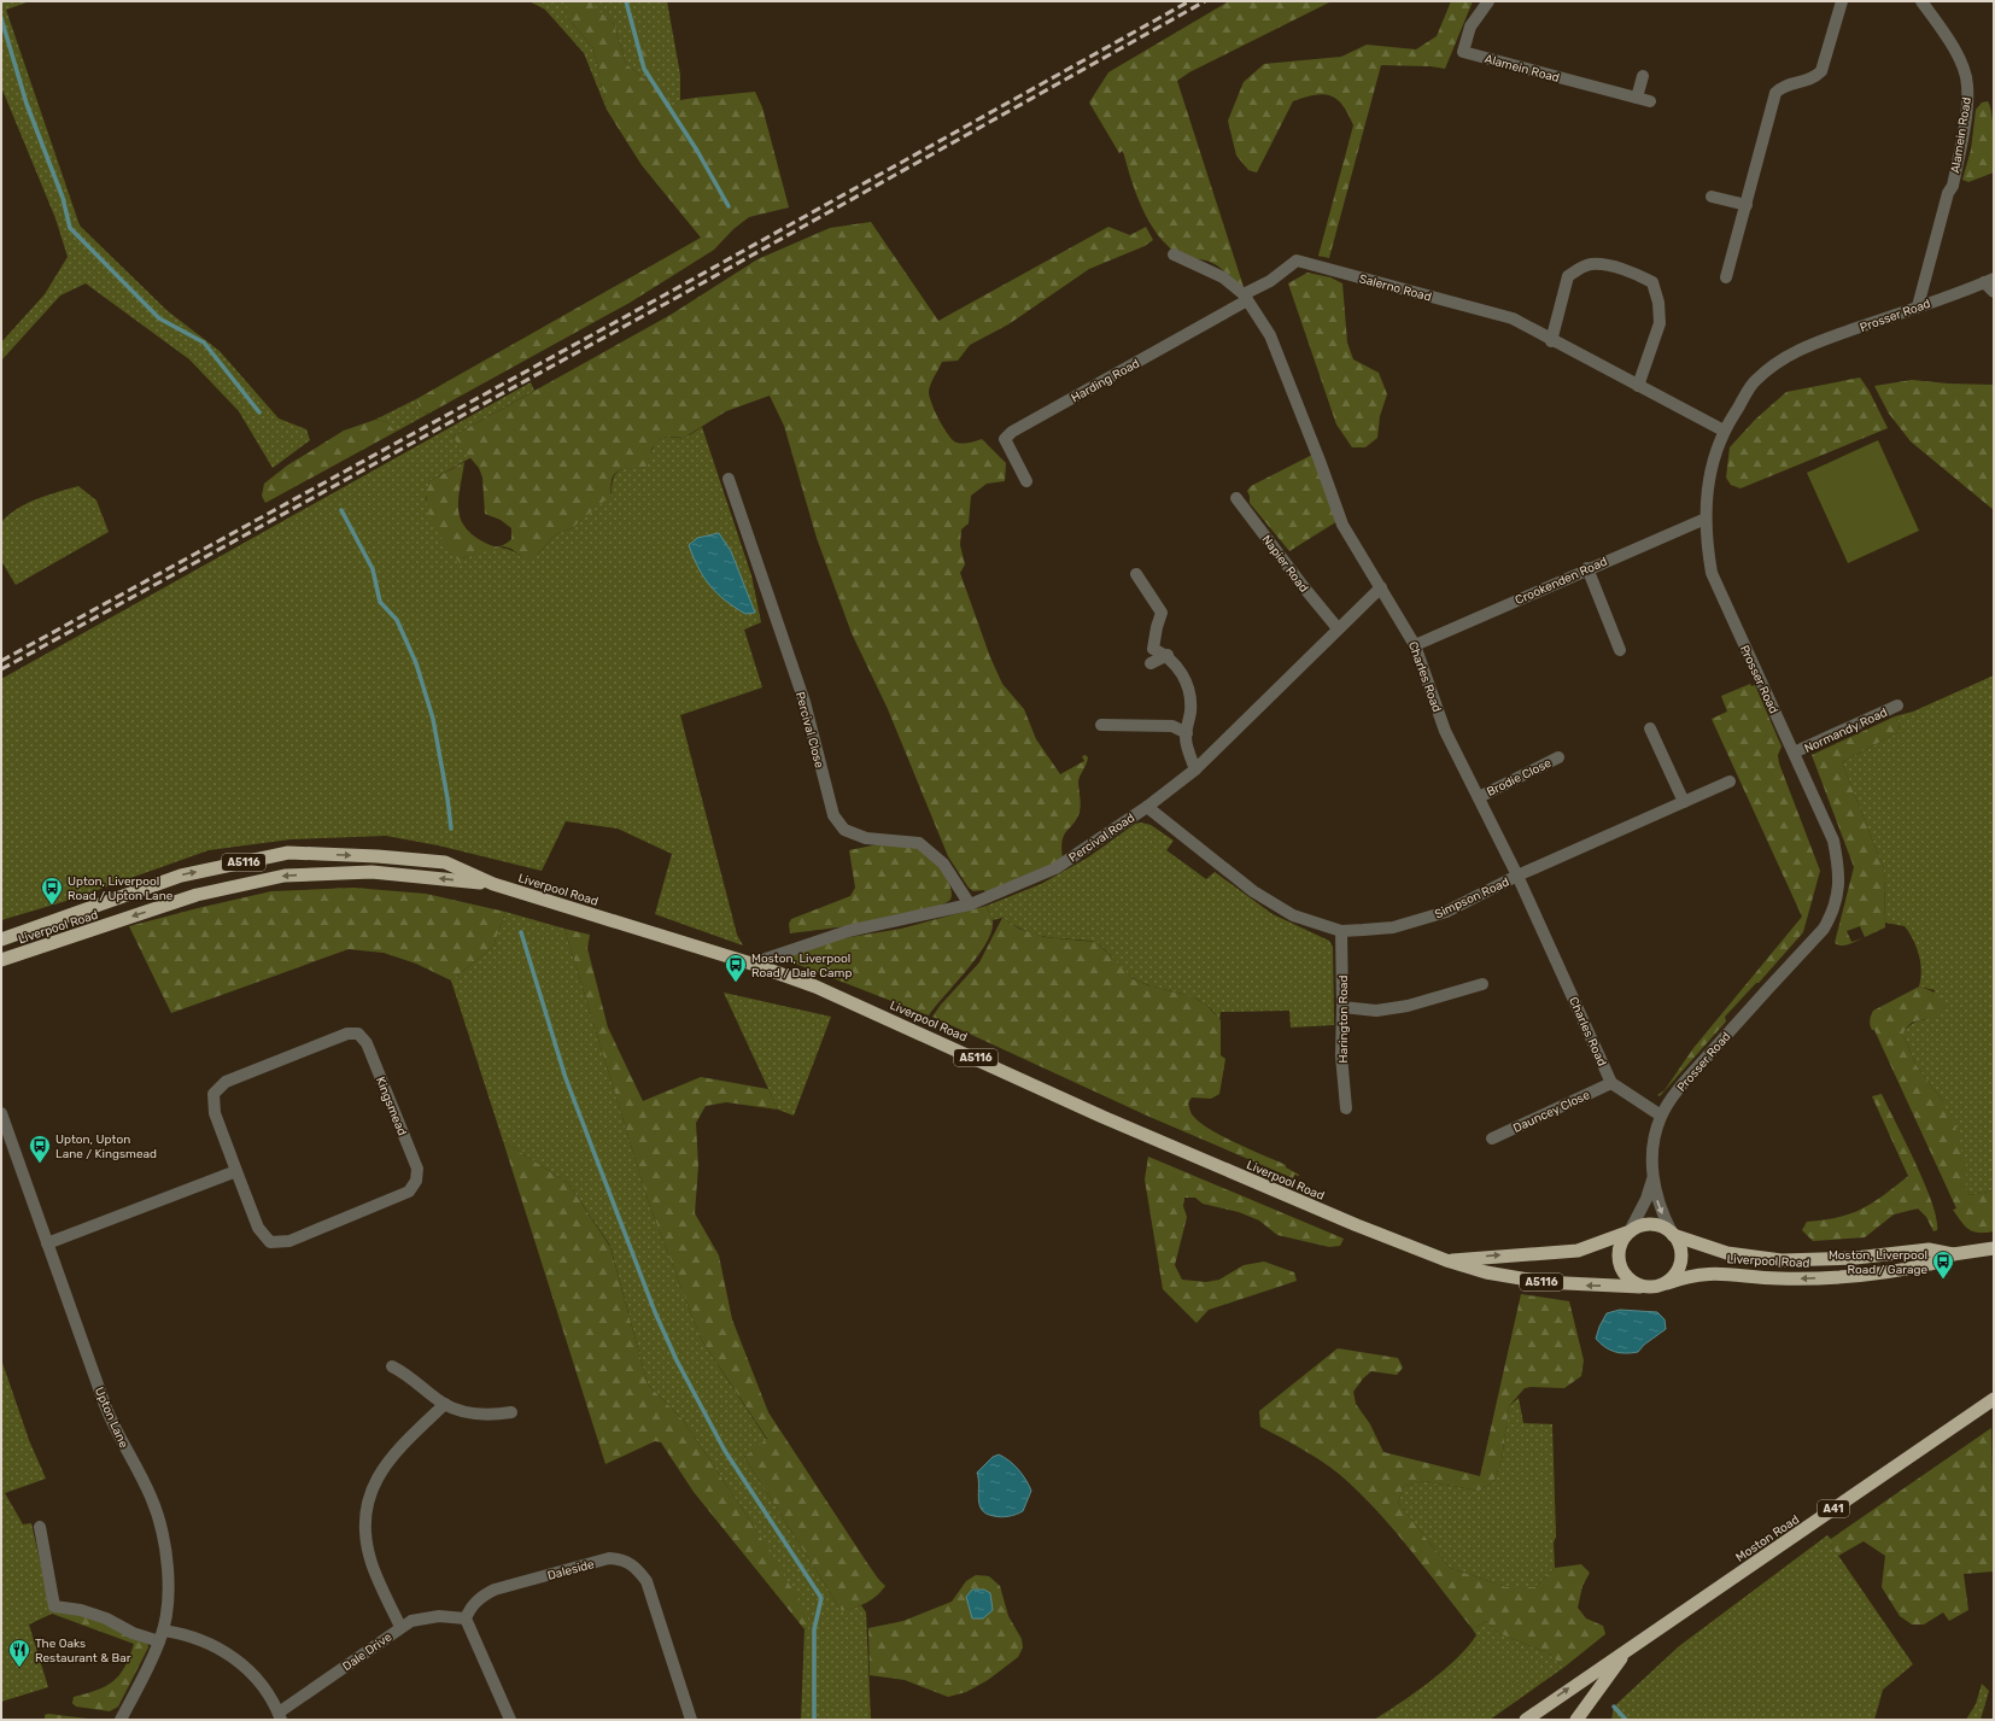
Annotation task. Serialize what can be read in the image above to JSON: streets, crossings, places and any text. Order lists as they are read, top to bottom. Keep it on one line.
{"streets":{"highway":["A5116","Liverpool Road","A41","Moston Road"],"street":["Alamein Road","Salerno Road","Prosser Road","Harding Road","Napier Road","Crookenden Road","Charles Road","Percival Close","Normandy Road","Brodie Close","Percival Road","Simpson Road","Harington Road","Kingsmead","Dauncey Close","Upton Lane","Daleside","Dale Drive"]},"crossings":[["Alamein Road","Prosser Road"],["Salerno Road","Prosser Road"],["Salerno Road","Harding Road"],["Salerno Road","Charles Road"],["Prosser Road","Crookenden Road"],["Prosser Road","Normandy Road"],["Prosser Road","A5116"],["Prosser Road","Liverpool Road"],["Harding Road","Charles Road"],["Napier Road","Percival Road"],["Crookenden Road","Charles Road"],["Charles Road","Brodie Close"],["Charles Road","Percival Road"],["Charles Road","Simpson Road"],["Charles Road","Dauncey Close"],["Percival Close","Percival Road"],["Percival Road","Liverpool Road"],["Percival Road","Simpson Road"],["A5116","Liverpool Road"],["Simpson Road","Harington Road"],["Daleside","Dale Drive"]],"places":{"bus stop":["Upton, Liverpool Road / Upton Lane","Moston, Liverpool Road / Dale Camp","Upton, Upton Lane / Kingsmead","Moston, Liverpool Road / Garage"],"restaurant":["The Oaks Restaurant & Bar"]}}
